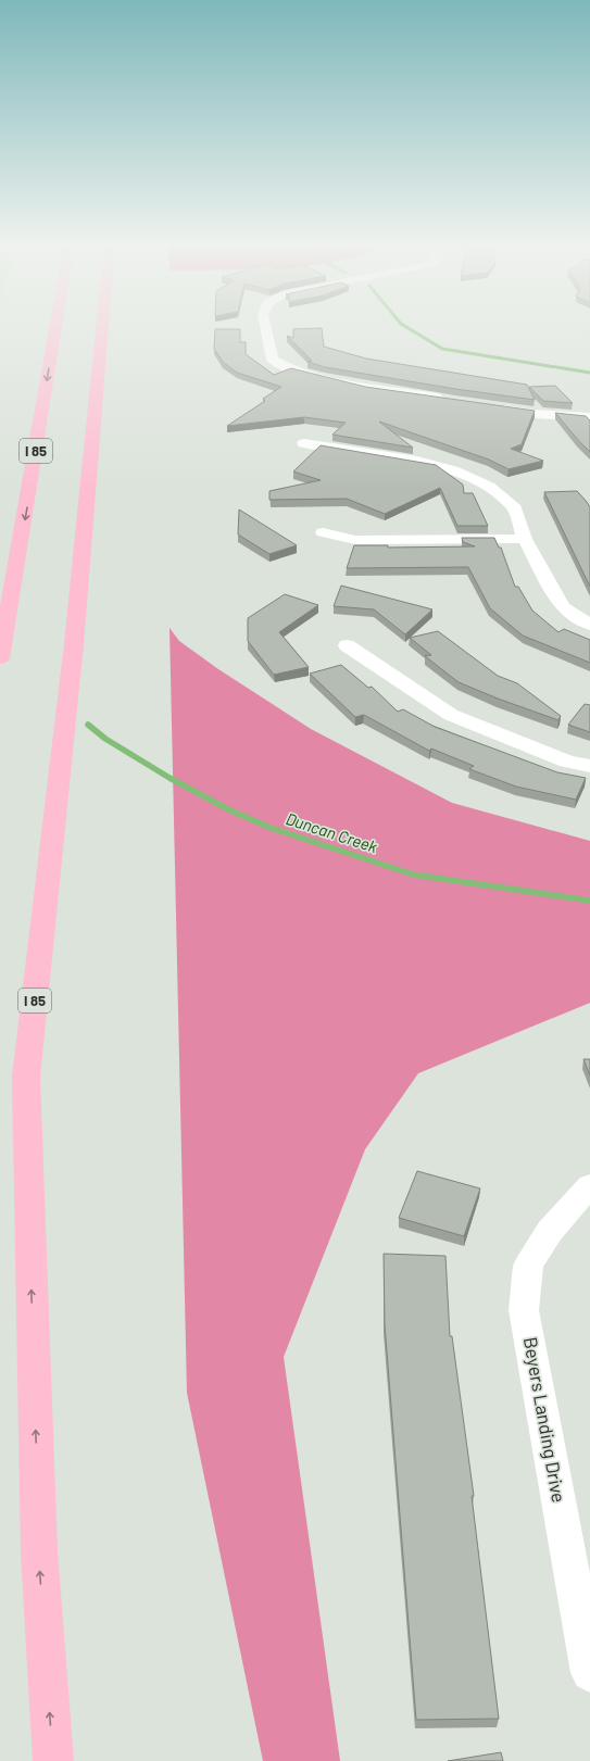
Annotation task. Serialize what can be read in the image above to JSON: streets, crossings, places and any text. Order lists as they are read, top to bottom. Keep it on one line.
{"streets":{"highway":["I 85"],"street":["Beyers Landing Drive"]},"water":["Duncan Creek"]}
